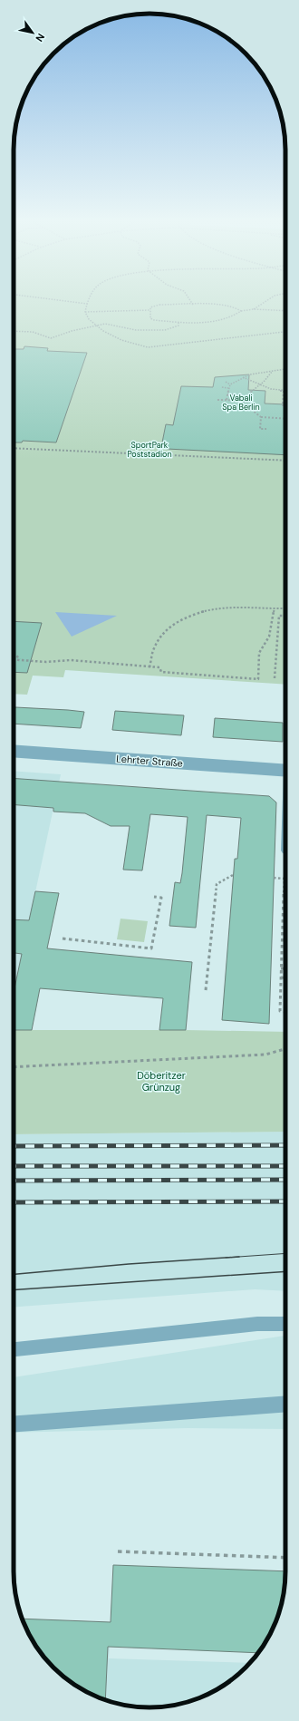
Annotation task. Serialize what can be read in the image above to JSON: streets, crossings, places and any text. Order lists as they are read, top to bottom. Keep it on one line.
{"streets":{"street":["Lehrter Straße"]},"parks":["Vabali Spa Berlin","SportPark Poststadion","Döberitzer Grünzug"],"north":"bottom right"}
